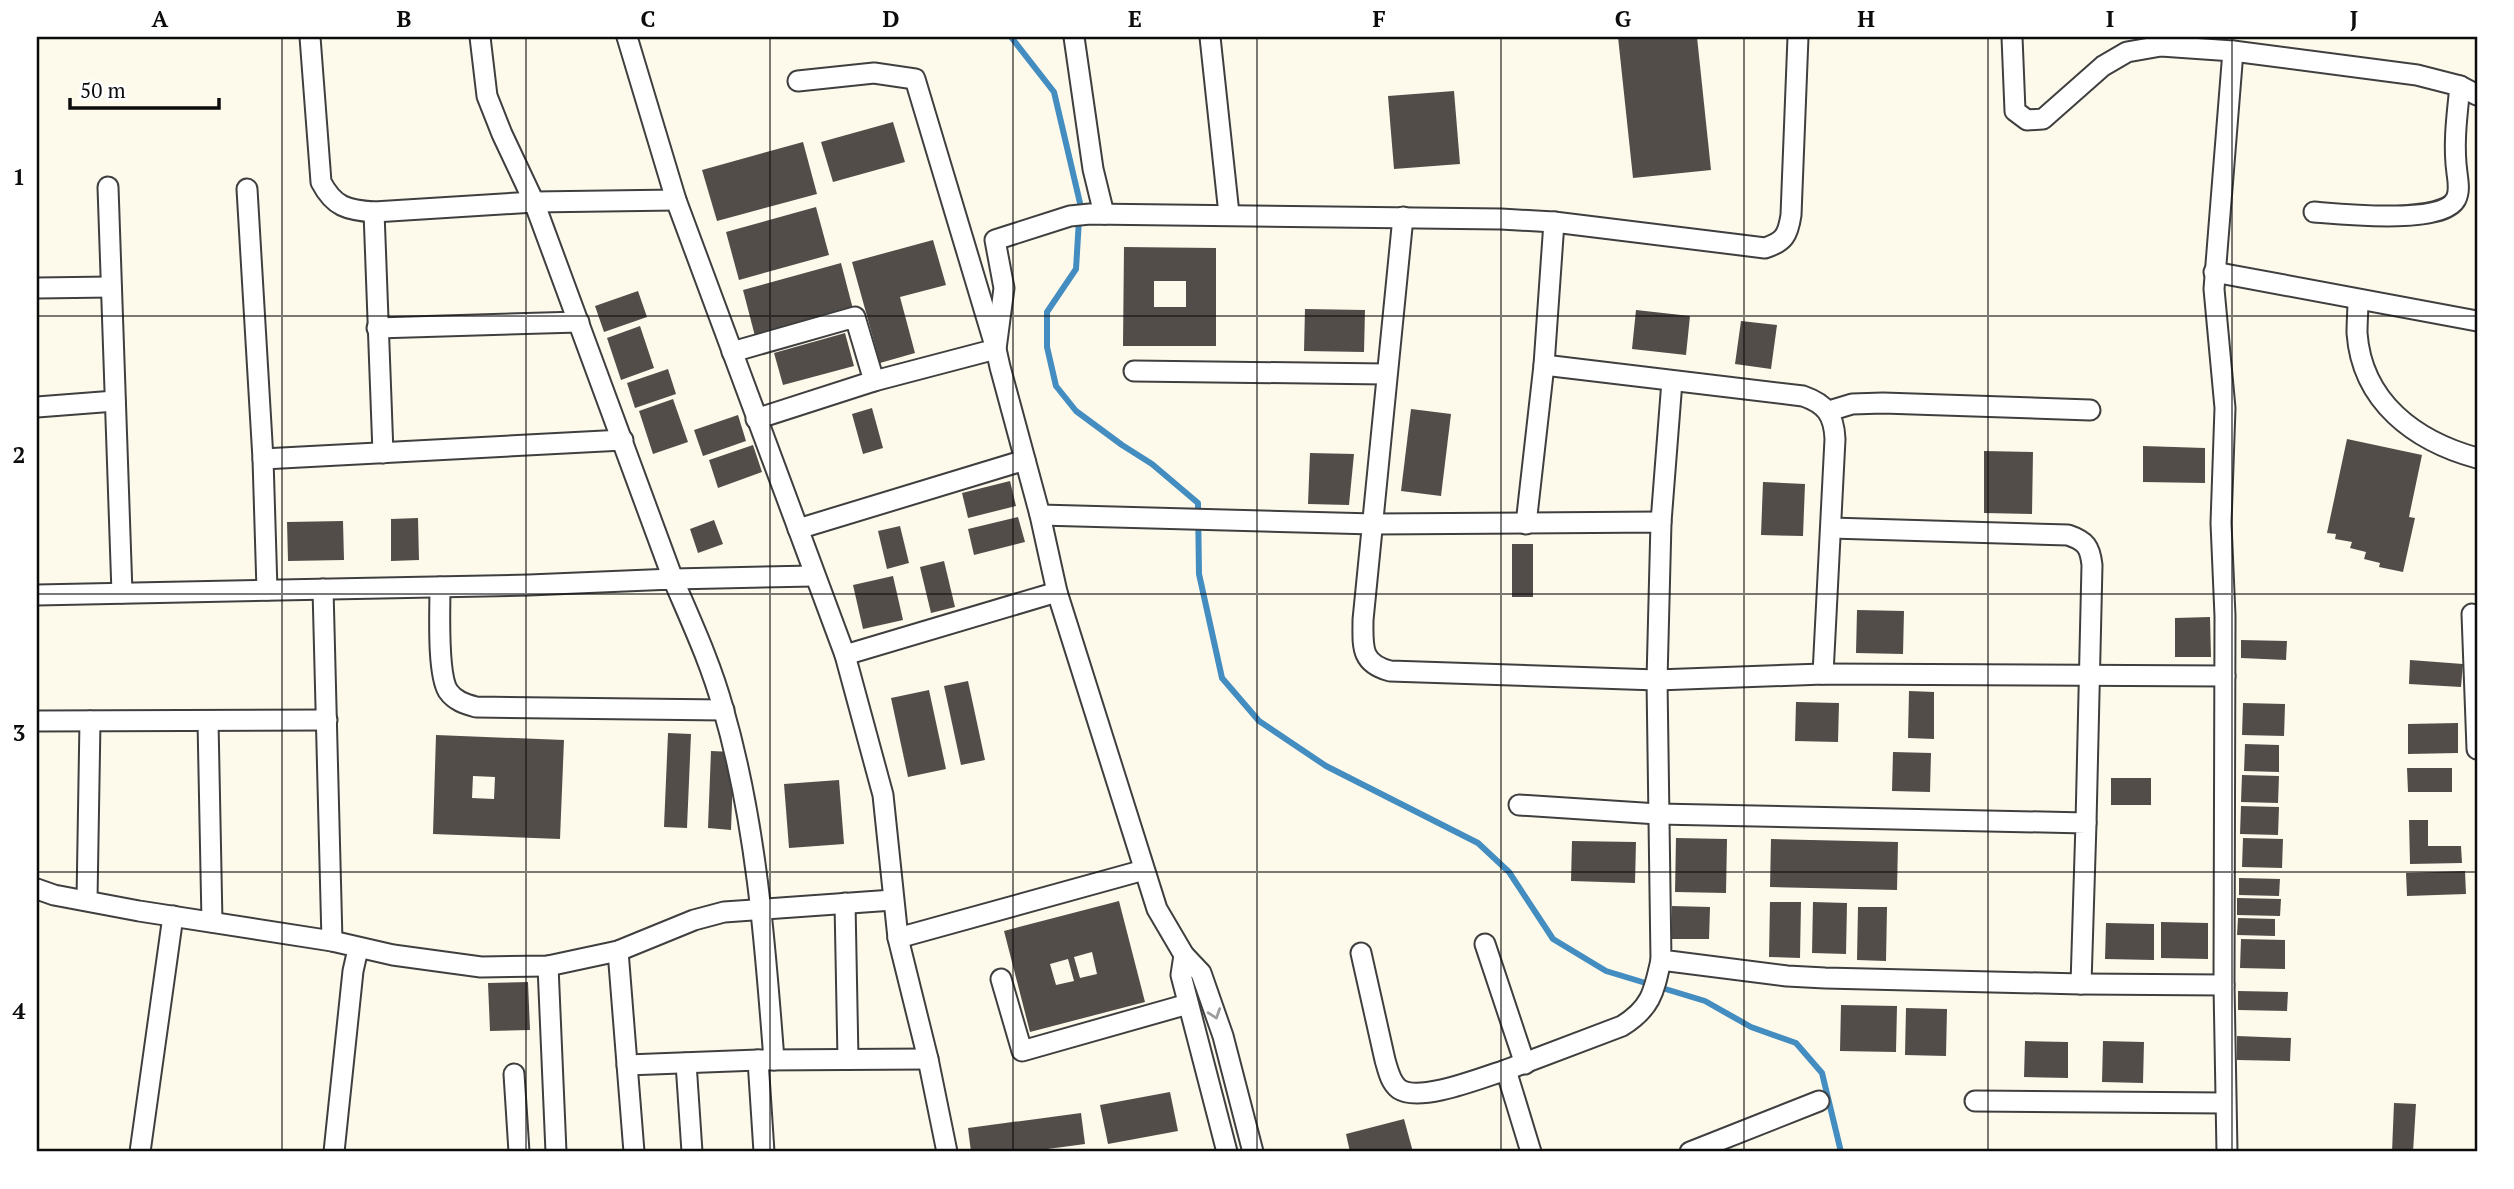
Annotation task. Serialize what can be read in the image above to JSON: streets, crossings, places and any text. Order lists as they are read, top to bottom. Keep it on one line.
{"scale_bar":"50 m","grid":{"columns":["A","B","C","D","E","F","G","H","I","J"],"rows":["1","2","3","4"]}}
